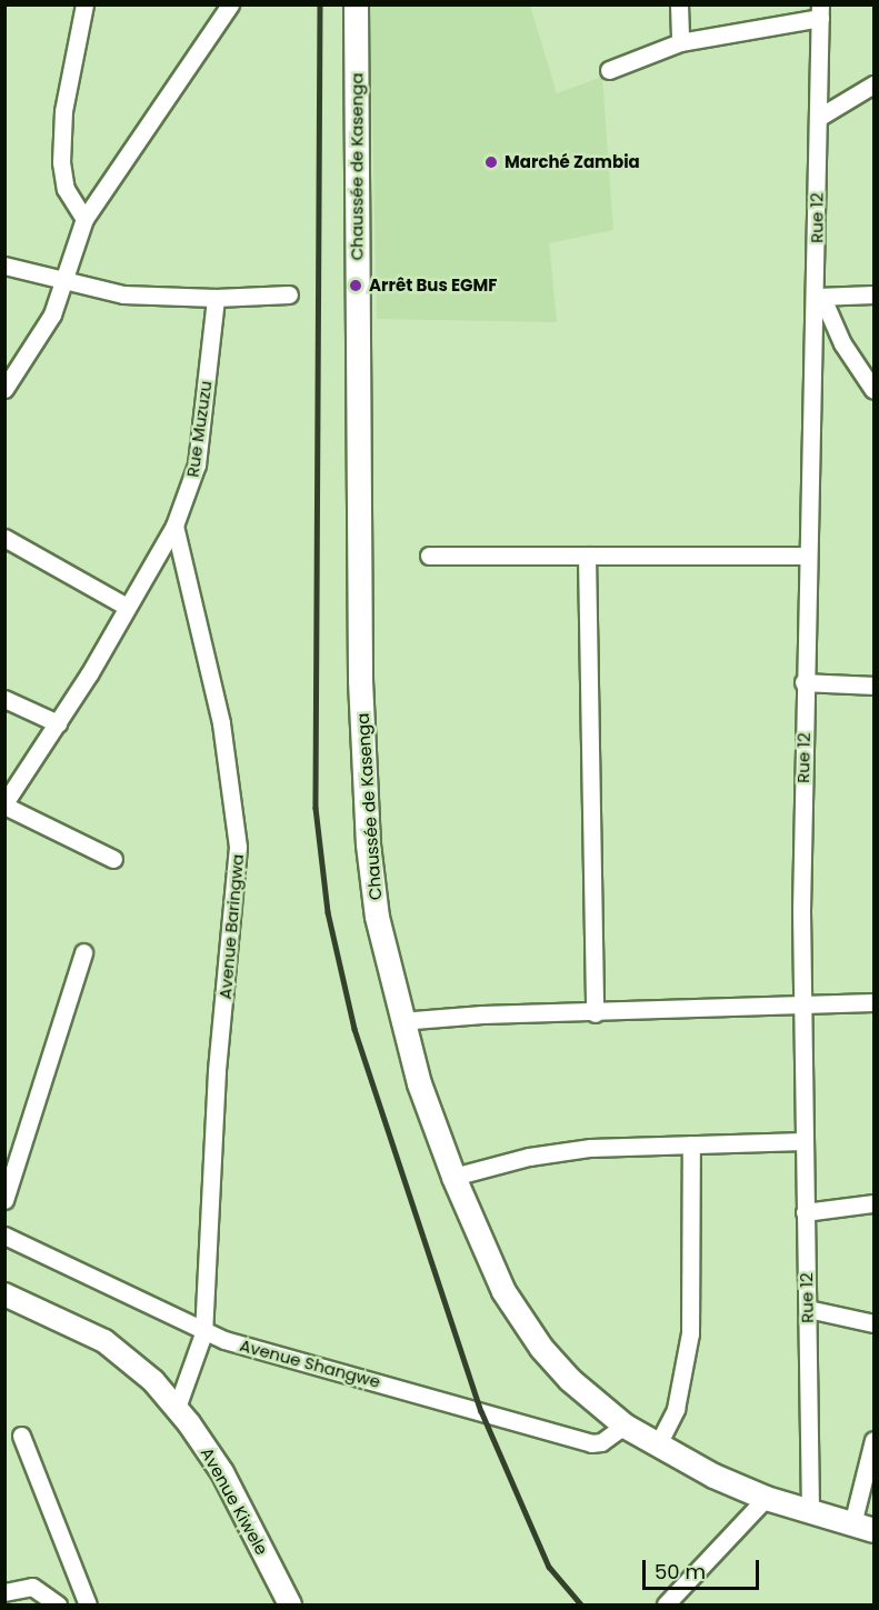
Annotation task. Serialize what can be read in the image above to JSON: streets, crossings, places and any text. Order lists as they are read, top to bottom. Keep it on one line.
{"streets":{"main road":["Chaussée de Kasenga"],"street":["Rue 12","Rue Muzuzu","Avenue Baringwa","Avenue Shangwe","Avenue Kiwele"]},"crossings":[["Chaussée de Kasenga","Rue 12"],["Chaussée de Kasenga","Avenue Shangwe"],["Rue Muzuzu","Avenue Baringwa"],["Avenue Baringwa","Avenue Shangwe"],["Avenue Baringwa","Avenue Kiwele"]],"places":["Marché Zambia","Arrêt Bus EGMF"],"scale_bar":"50 m"}
